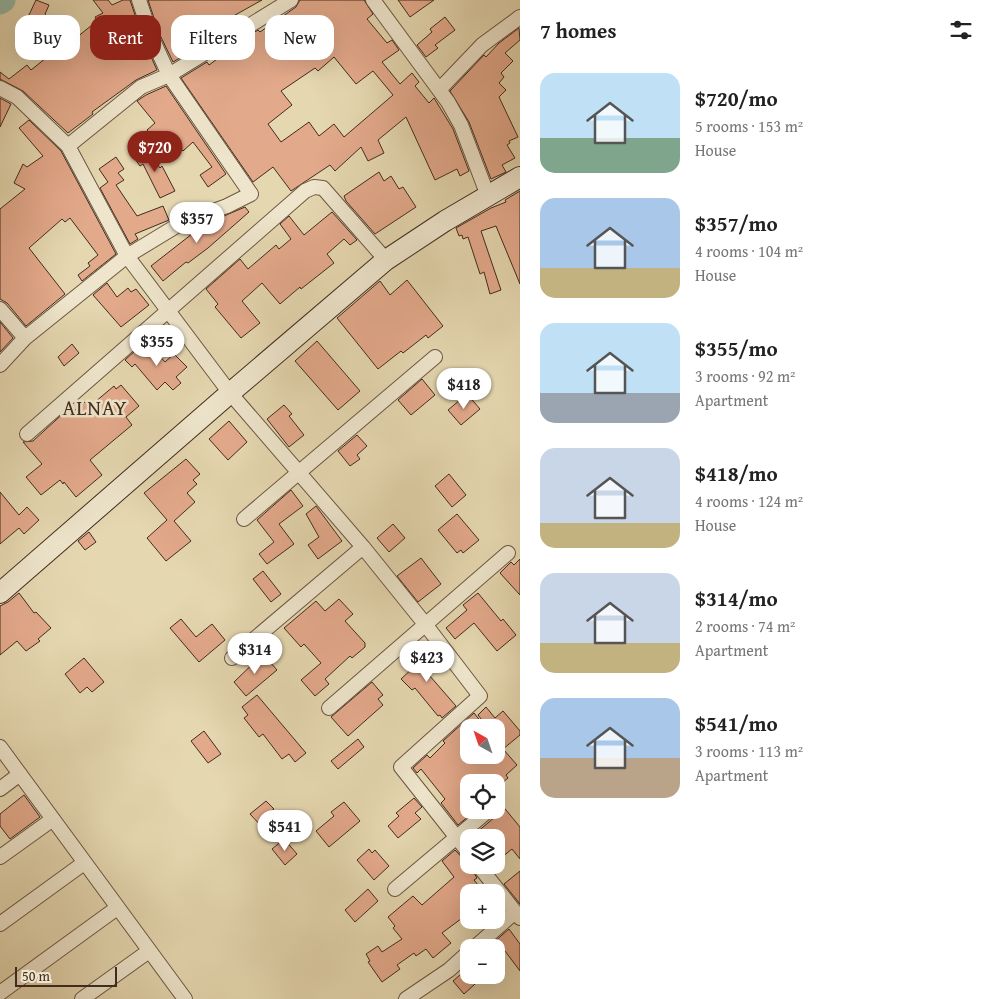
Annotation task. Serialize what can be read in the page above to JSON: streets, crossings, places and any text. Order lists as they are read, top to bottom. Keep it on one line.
{"districts":["ALNAY"],"scale_bar":"50 m","north":"top left","page":{"heading":"7 homes","chip":["Buy","Rent","Filters","New"],"list":[{"name":"$720/mo","note":"5 rooms · 153 m² · House"},{"name":"$357/mo","note":"4 rooms · 104 m² · House"},{"name":"$355/mo","note":"3 rooms · 92 m² · Apartment"},{"name":"$418/mo","note":"4 rooms · 124 m² · House"},{"name":"$314/mo","note":"2 rooms · 74 m² · Apartment"},{"name":"$541/mo","note":"3 rooms · 113 m² · Apartment"}],"price":["$720","$357","$355","$418","$314","$423","$541"],"map_buttons":["+","−"],"scale":"50 m"}}
